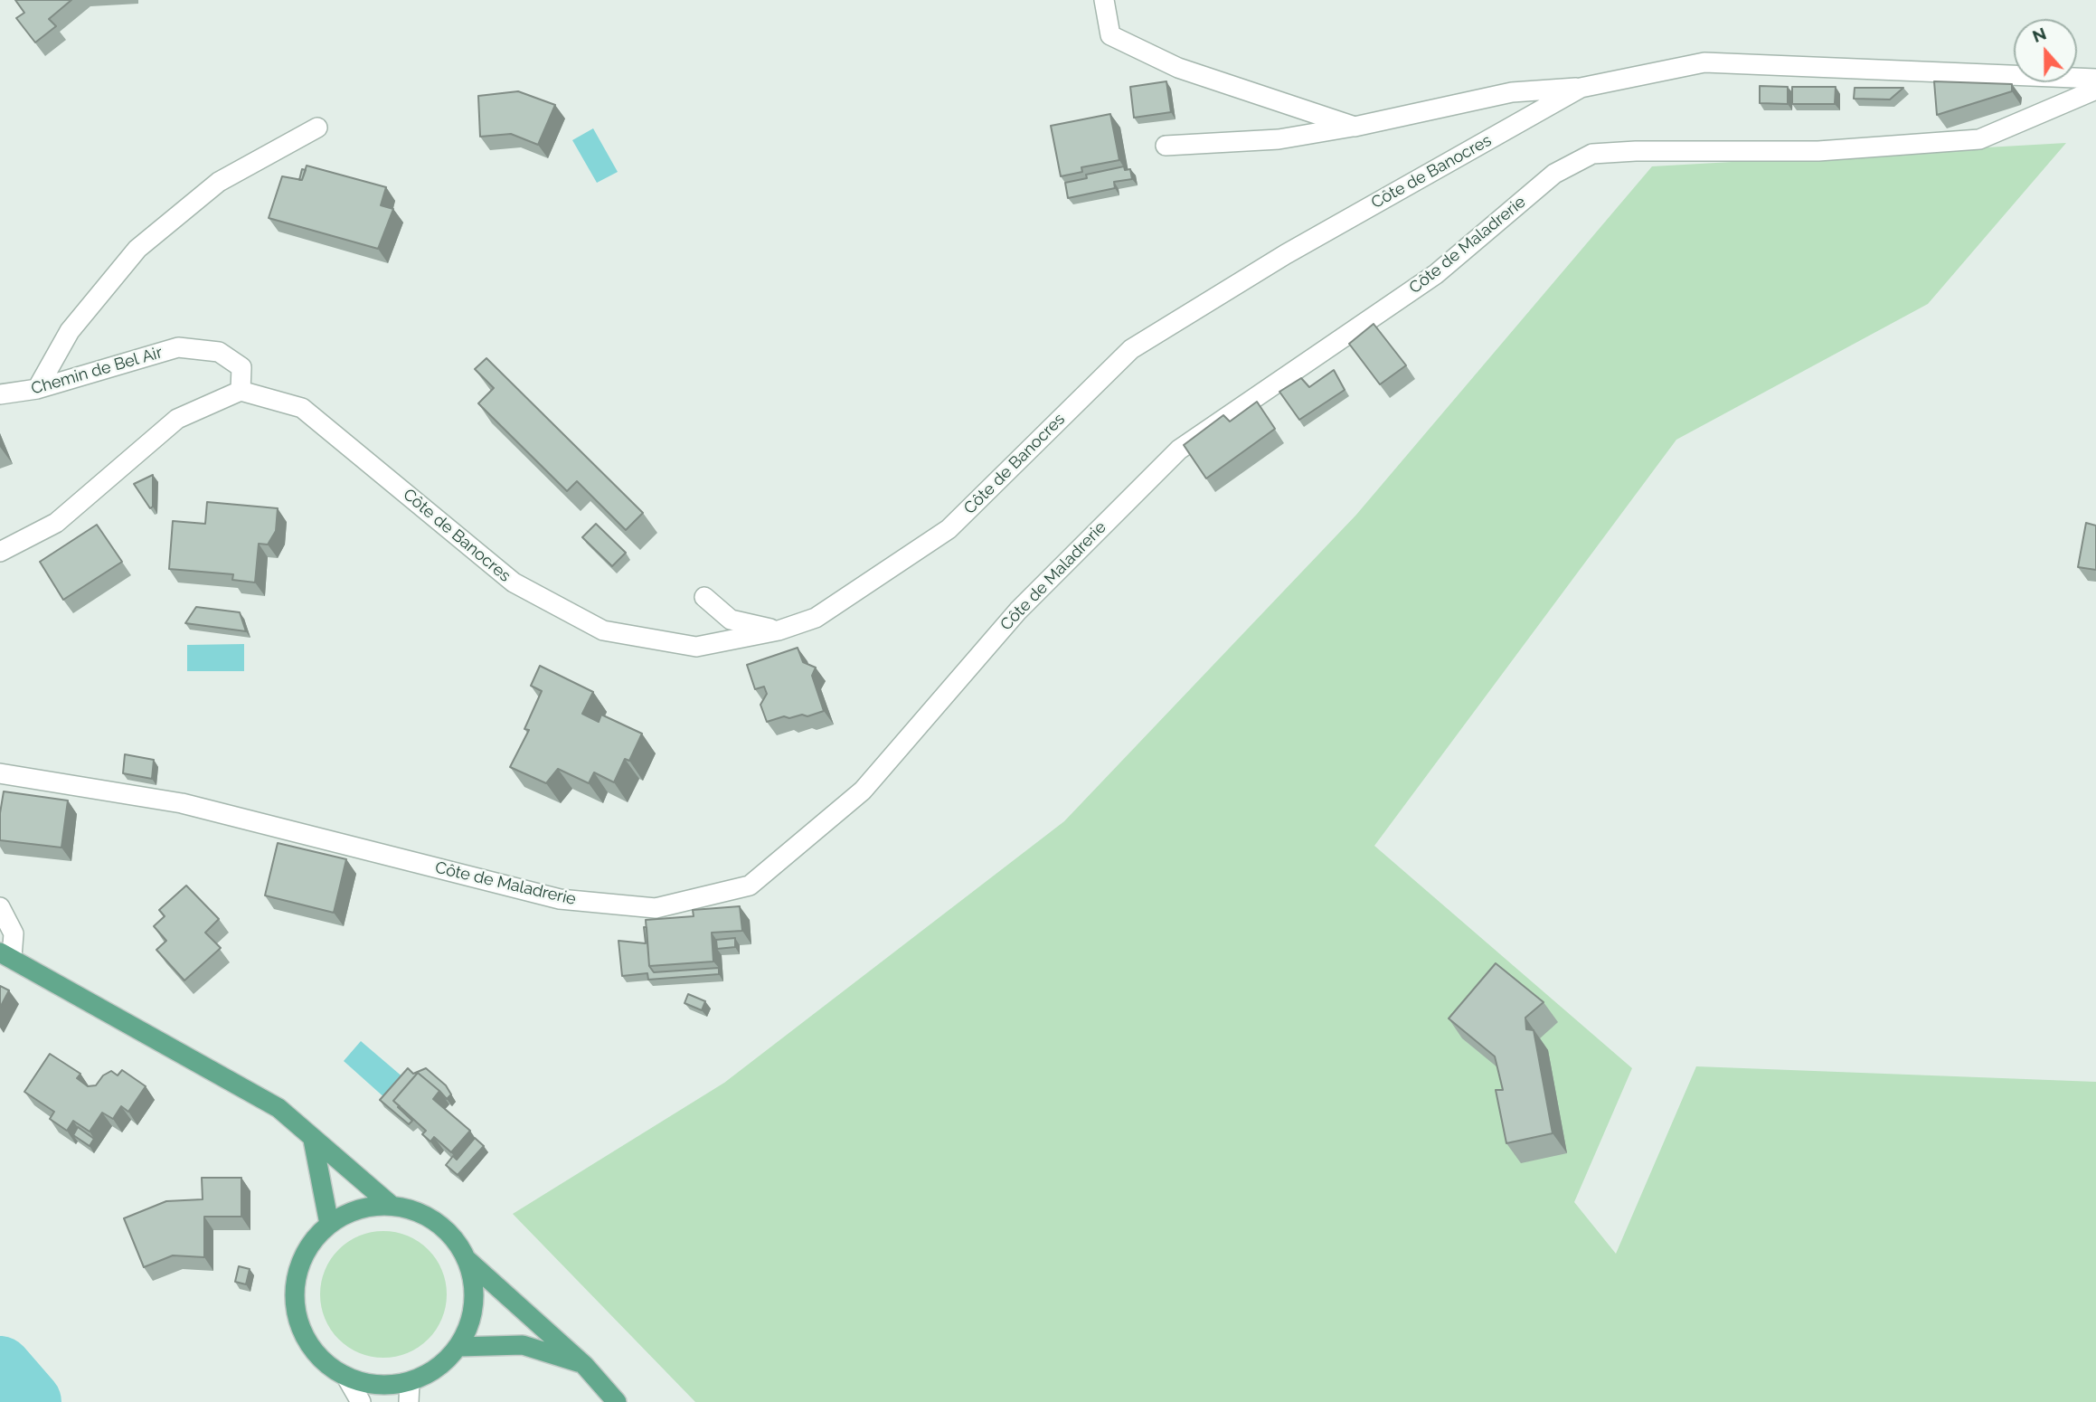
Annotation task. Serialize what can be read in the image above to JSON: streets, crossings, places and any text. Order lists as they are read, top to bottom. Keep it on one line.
{"streets":{"street":["Côte de Banocres","Côte de Maladrerie","Chemin de Bel Air"]},"crossings":[["Côte de Banocres","Chemin de Bel Air"]],"north":"top"}
